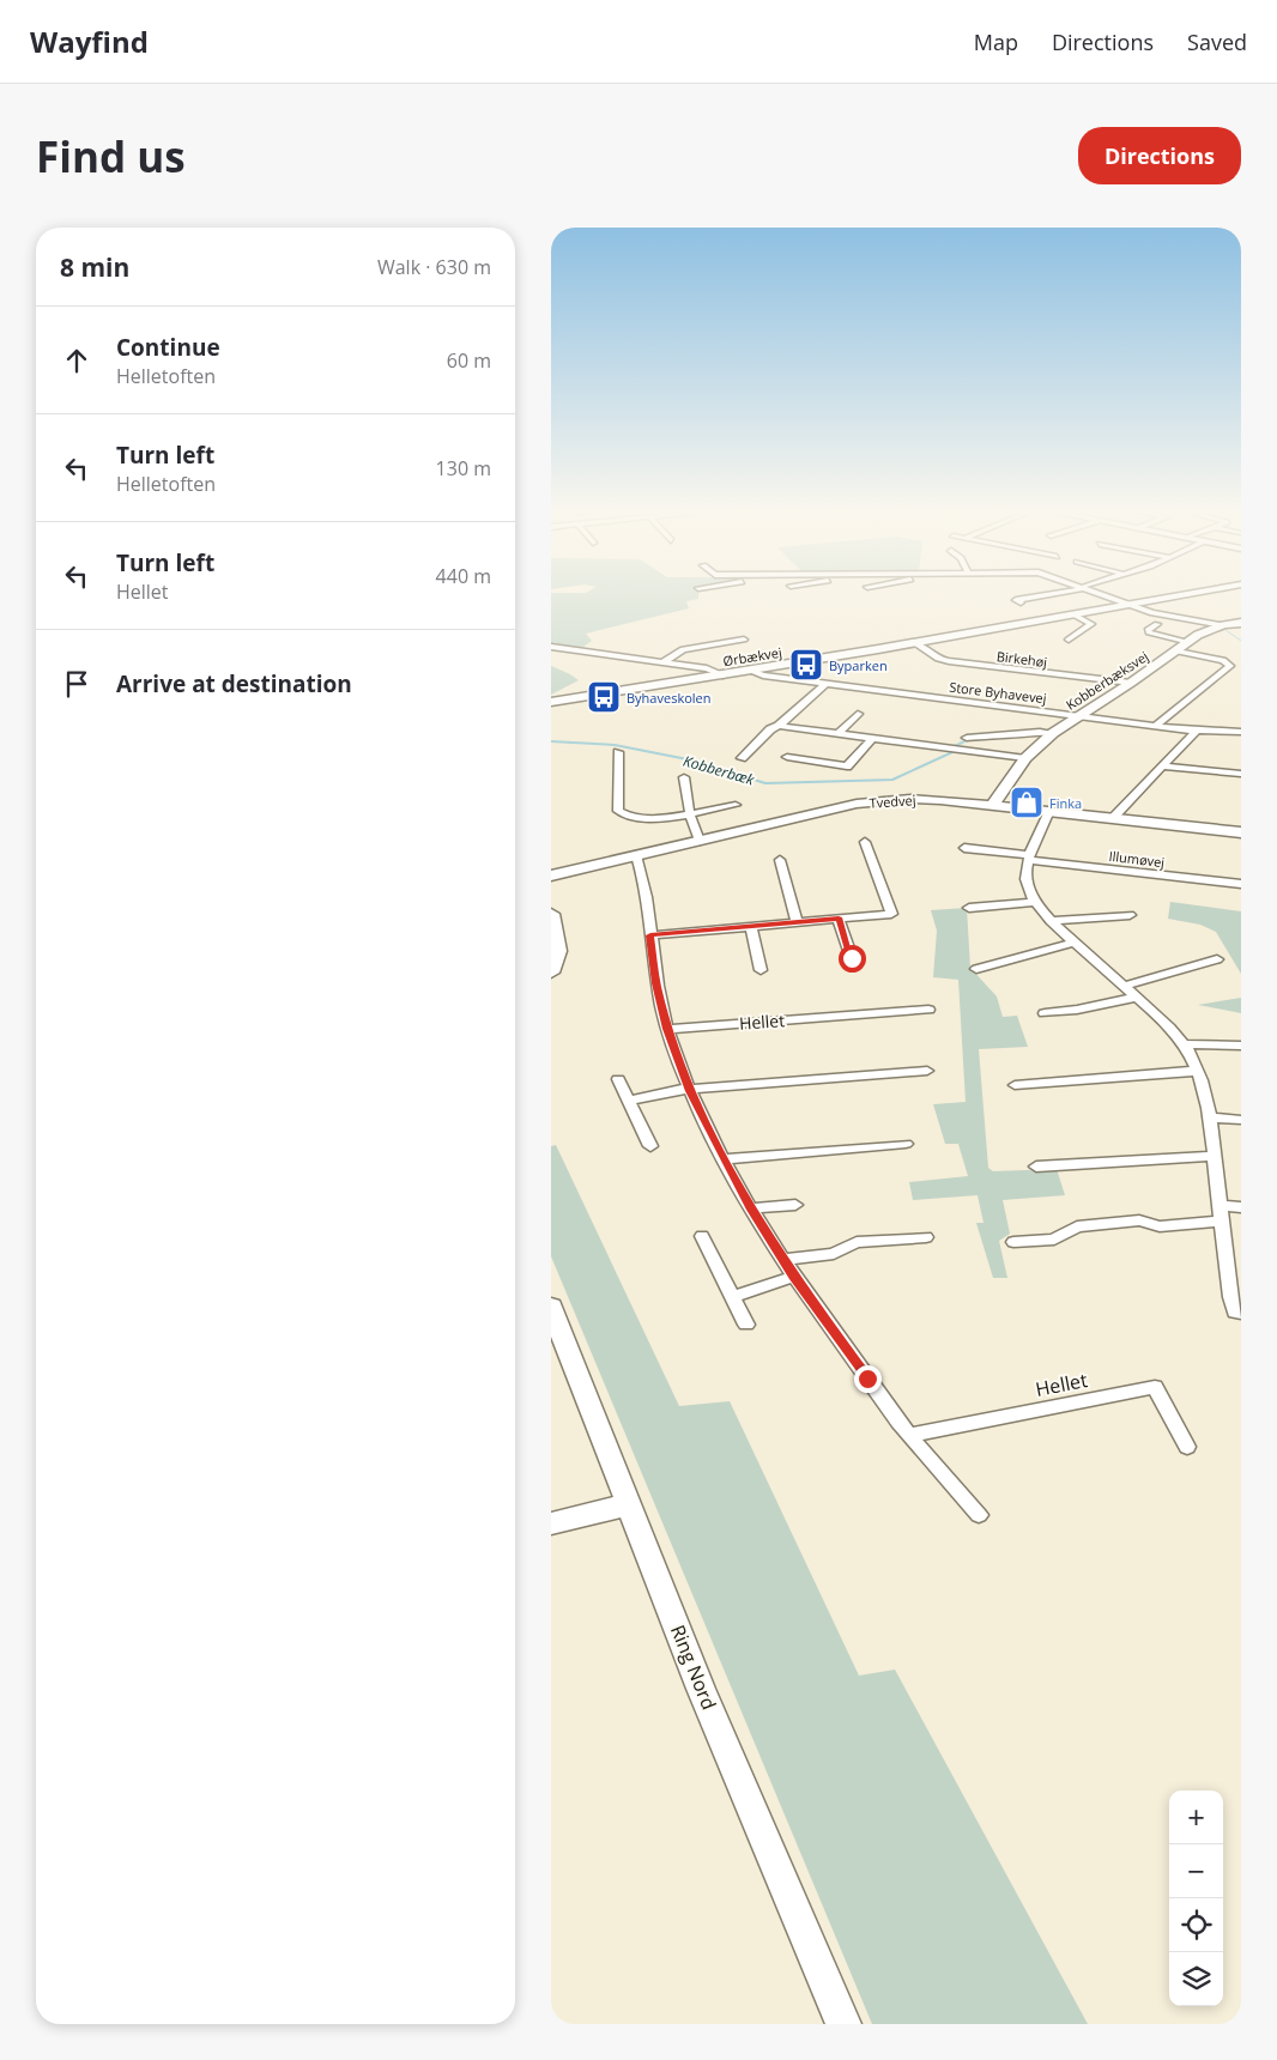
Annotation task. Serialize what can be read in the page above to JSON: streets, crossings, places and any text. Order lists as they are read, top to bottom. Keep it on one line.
{"streets":{"street":["Ørbækvej","Birkehøj","Kobberbæksvej","Store Byhavevej","Tvedvej","Illumøvej","Hellet","Ring Nord"]},"crossings":[["Ørbækvej","Birkehøj"],["Ørbækvej","Store Byhavevej"],["Birkehøj","Kobberbæksvej"],["Kobberbæksvej","Store Byhavevej"],["Kobberbæksvej","Tvedvej"]],"water":["Kobberbæk"],"places":{"bus stop":["Byparken","Byhaveskolen"],"shop":["Finka"]},"page":{"header":"Wayfind","nav":["Map","Directions","Saved"],"buttons":"Directions","title":"Find us","heading":["8 min","Walk · 630 m"],"list":[["Continue","Helletoften","60 m"],["Turn left","Helletoften","130 m"],["Turn left","Hellet","440 m"],"Arrive at destination"],"map_buttons":["+","−"]}}
